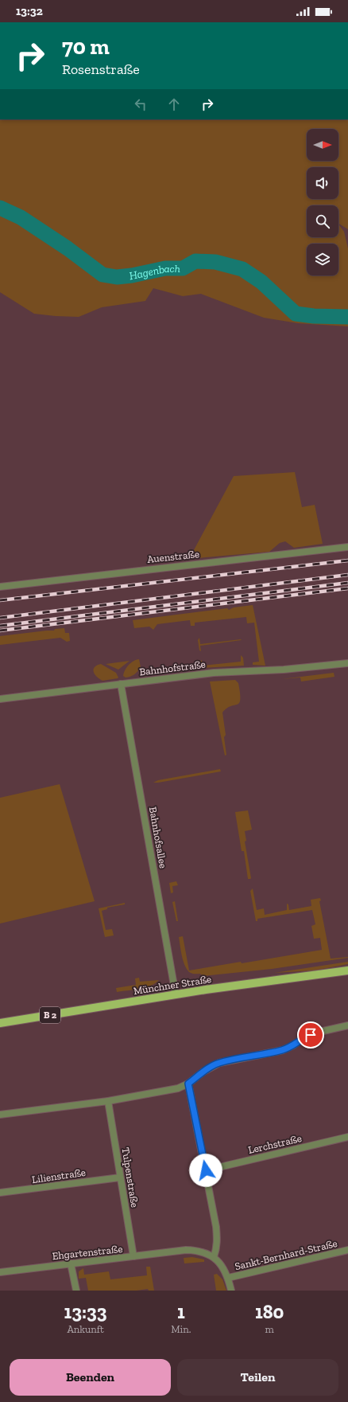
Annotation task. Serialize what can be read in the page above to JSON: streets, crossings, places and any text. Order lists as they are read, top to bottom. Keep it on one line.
{"streets":{"main road":["Münchner Straße","B 2"],"street":["Auenstraße","Bahnhofstraße","Bahnhofsallee","Lerchstraße","Lilienstraße","Tulpenstraße","Ehgartenstraße","Sankt-Bernhard-Straße"]},"crossings":[["Bahnhofstraße","Bahnhofsallee"],["Bahnhofsallee","Münchner Straße"],["Lilienstraße","Tulpenstraße"],["Tulpenstraße","Ehgartenstraße"]],"water":["Hagenbach"],"north":"right","page":{"status":"13:32","turn":["70 m","Rosenstraße"],"eta":["13:33","Ankunft","1","Min.","180","m"],"buttons":["Beenden","Teilen"]}}
